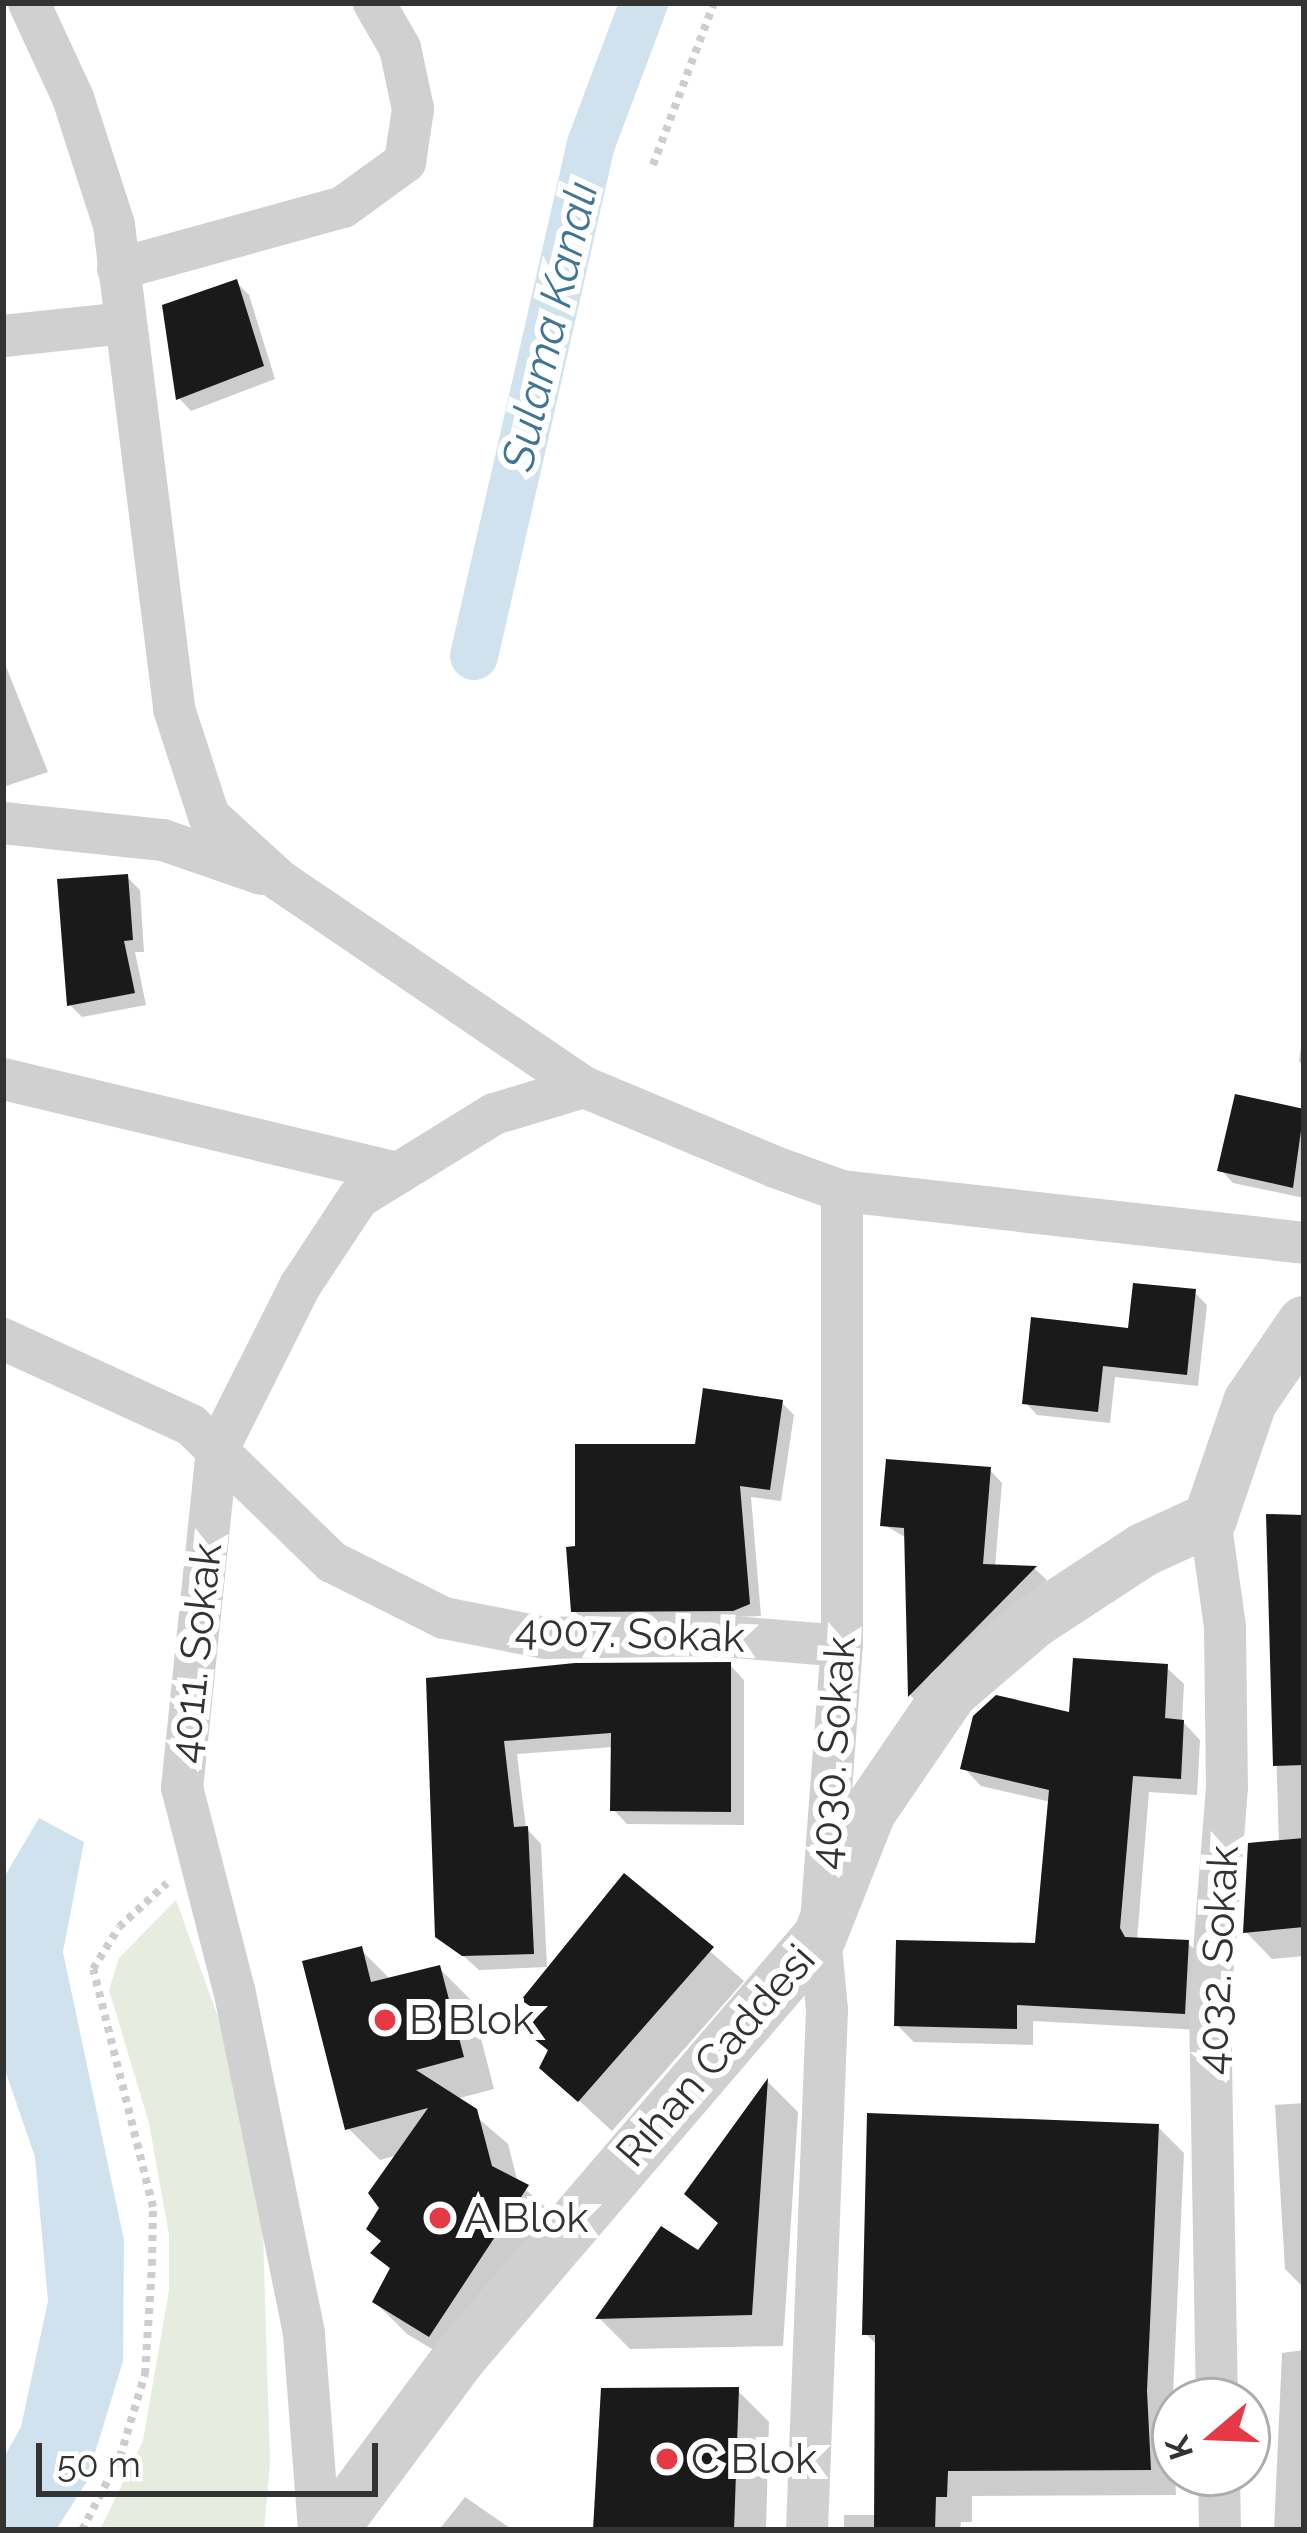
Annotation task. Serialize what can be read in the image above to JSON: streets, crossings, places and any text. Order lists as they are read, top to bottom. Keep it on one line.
{"streets":{"street":["4007. Sokak","4011. Sokak","4030. Sokak","4032. Sokak","Rıhan Caddesi"]},"crossings":[["4007. Sokak","4011. Sokak"],["4007. Sokak","4030. Sokak"],["4030. Sokak","Rıhan Caddesi"],["4032. Sokak","Rıhan Caddesi"]],"water":["Sulama Kanalı"],"places":["B Blok","A Blok","C Blok"],"scale_bar":"50 m","north":"left"}
